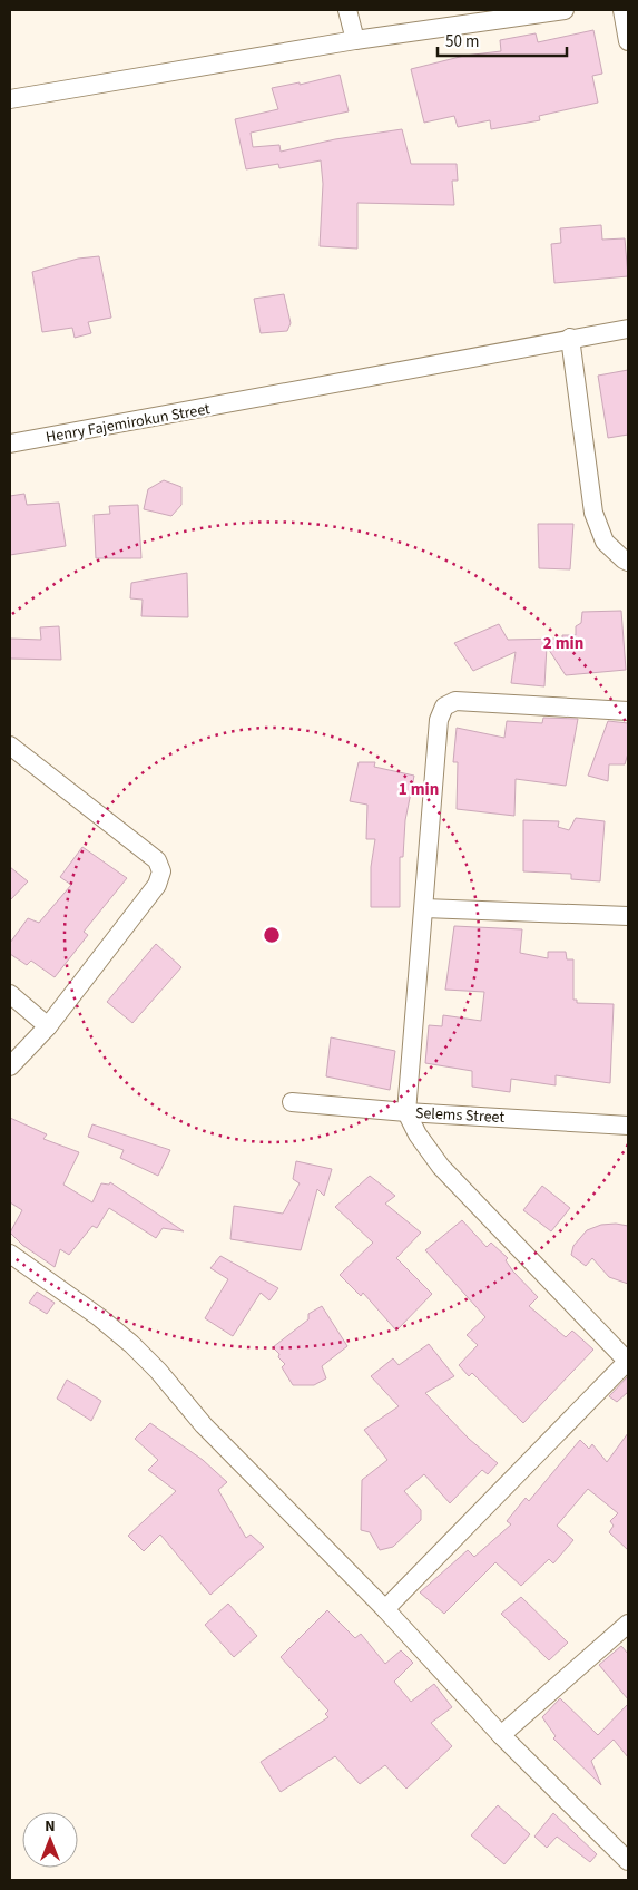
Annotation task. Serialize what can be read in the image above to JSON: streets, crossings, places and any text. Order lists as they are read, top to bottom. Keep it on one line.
{"streets":{"street":["Henry Fajemirokun Street","Selems Street"]},"scale_bar":"50 m","north":"top","rings":["2 min","1 min"]}
